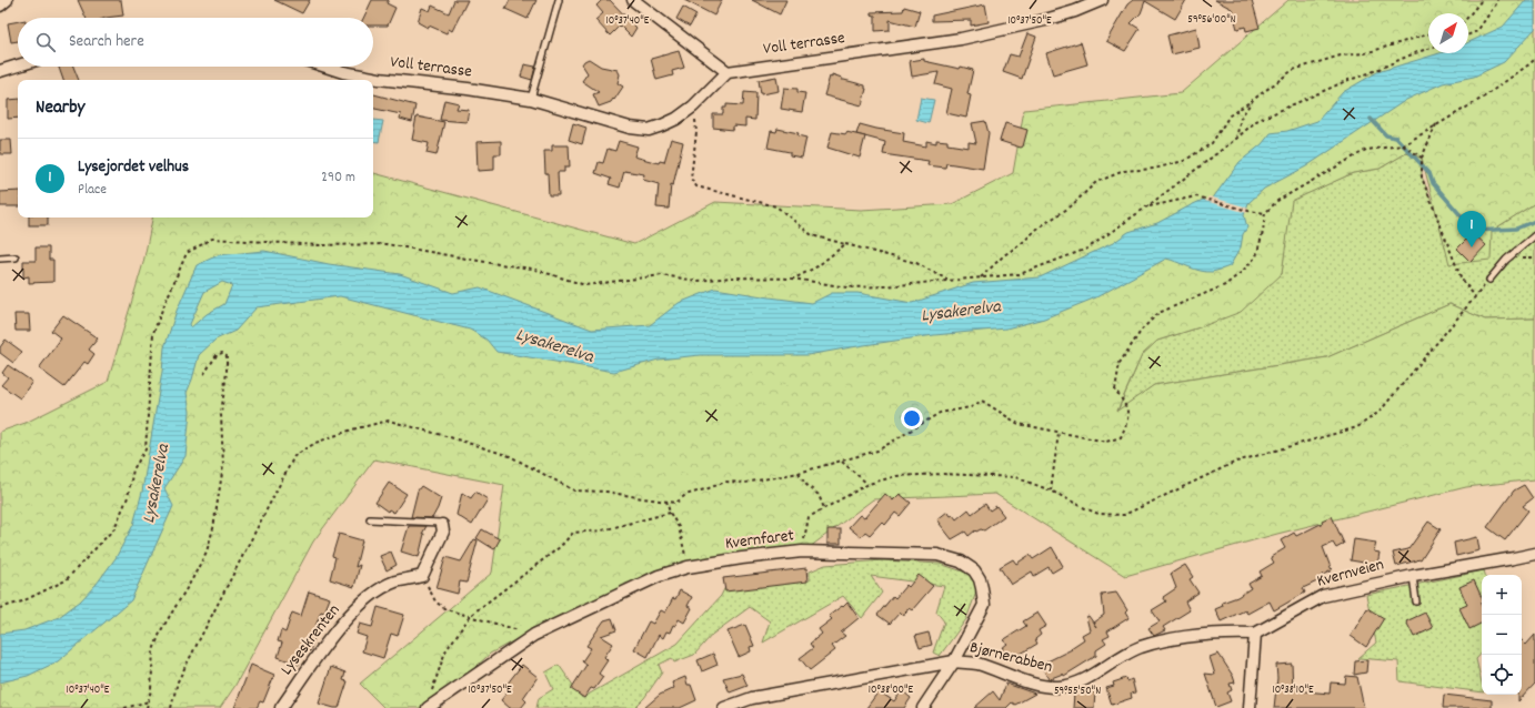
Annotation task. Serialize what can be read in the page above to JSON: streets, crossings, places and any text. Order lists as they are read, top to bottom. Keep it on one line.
{"streets":{"street":["Voll terrasse","Kvernfaret","Kvernveien","Lyseskrenten","Bjørnerabben"]},"crossings":[["Kvernfaret","Bjørnerabben"],["Kvernveien","Bjørnerabben"]],"water":["Lysakerelva"],"north":"top right","page":{"search":"Search here","heading":"Nearby","list":[{"mark":"1","name":"Lysejordet velhus","note":"Place","value":"290 m"}],"pins":"1","map_buttons":["+","−"]},"coordinates":["59°56'00\"N","10°37'40\"E","10°37'50\"E","10°38'00\"E","10°38'10\"E","59°55'50\"N"]}
